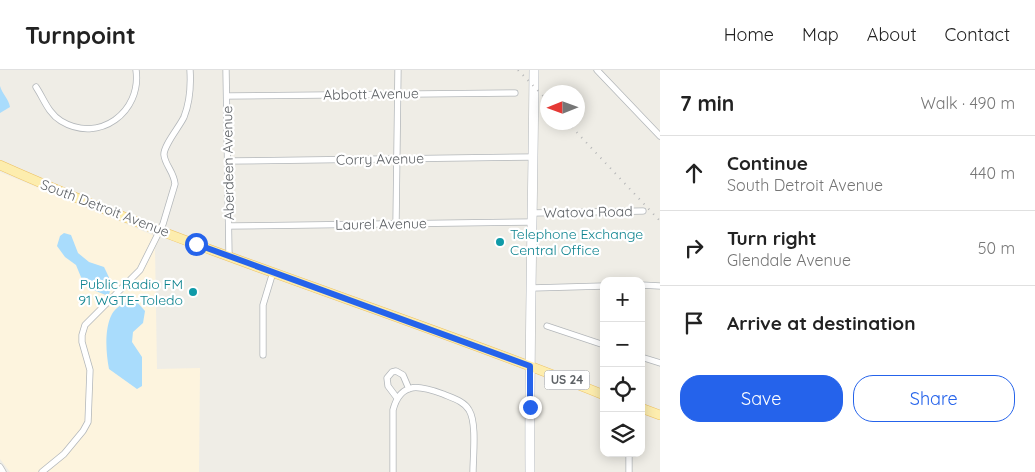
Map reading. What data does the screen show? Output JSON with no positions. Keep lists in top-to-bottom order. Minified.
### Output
{"streets":{"main road":["South Detroit Avenue","US 24"],"street":["Abbott Avenue","Corry Avenue","Aberdeen Avenue","Watova Road","Laurel Avenue"]},"crossings":[["Abbott Avenue","Aberdeen Avenue"],["Corry Avenue","Aberdeen Avenue"],["Aberdeen Avenue","South Detroit Avenue"],["Aberdeen Avenue","Laurel Avenue"],["Watova Road","Laurel Avenue"]],"places":["Telephone Exchange Central Office","Public Radio FM 91 WGTE-Toledo"],"north":"left","page":{"header":"Turnpoint","nav":["Home","Map","About","Contact"],"heading":["7 min","Walk · 490 m"],"list":[["Continue","South Detroit Avenue","440 m"],["Turn right","Glendale Avenue","50 m"],"Arrive at destination"],"map_buttons":["+","−"],"buttons":["Save","Share"]}}
